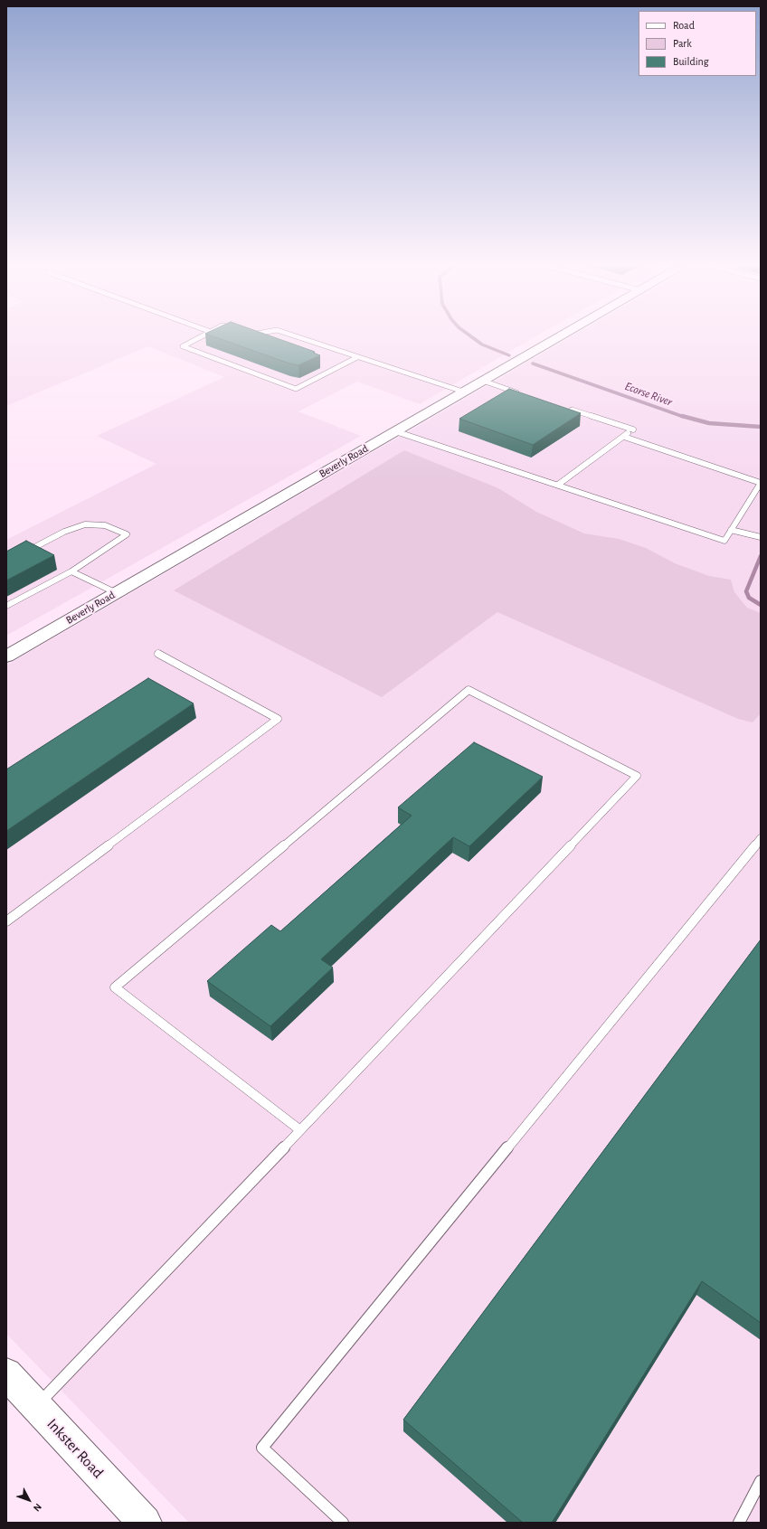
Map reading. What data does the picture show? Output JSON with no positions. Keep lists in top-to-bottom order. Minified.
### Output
{"streets":{"street":["Beverly Road","Inkster Road"]},"water":["Ecorse River"],"legend":["Road","Park","Building"],"north":"bottom right"}
